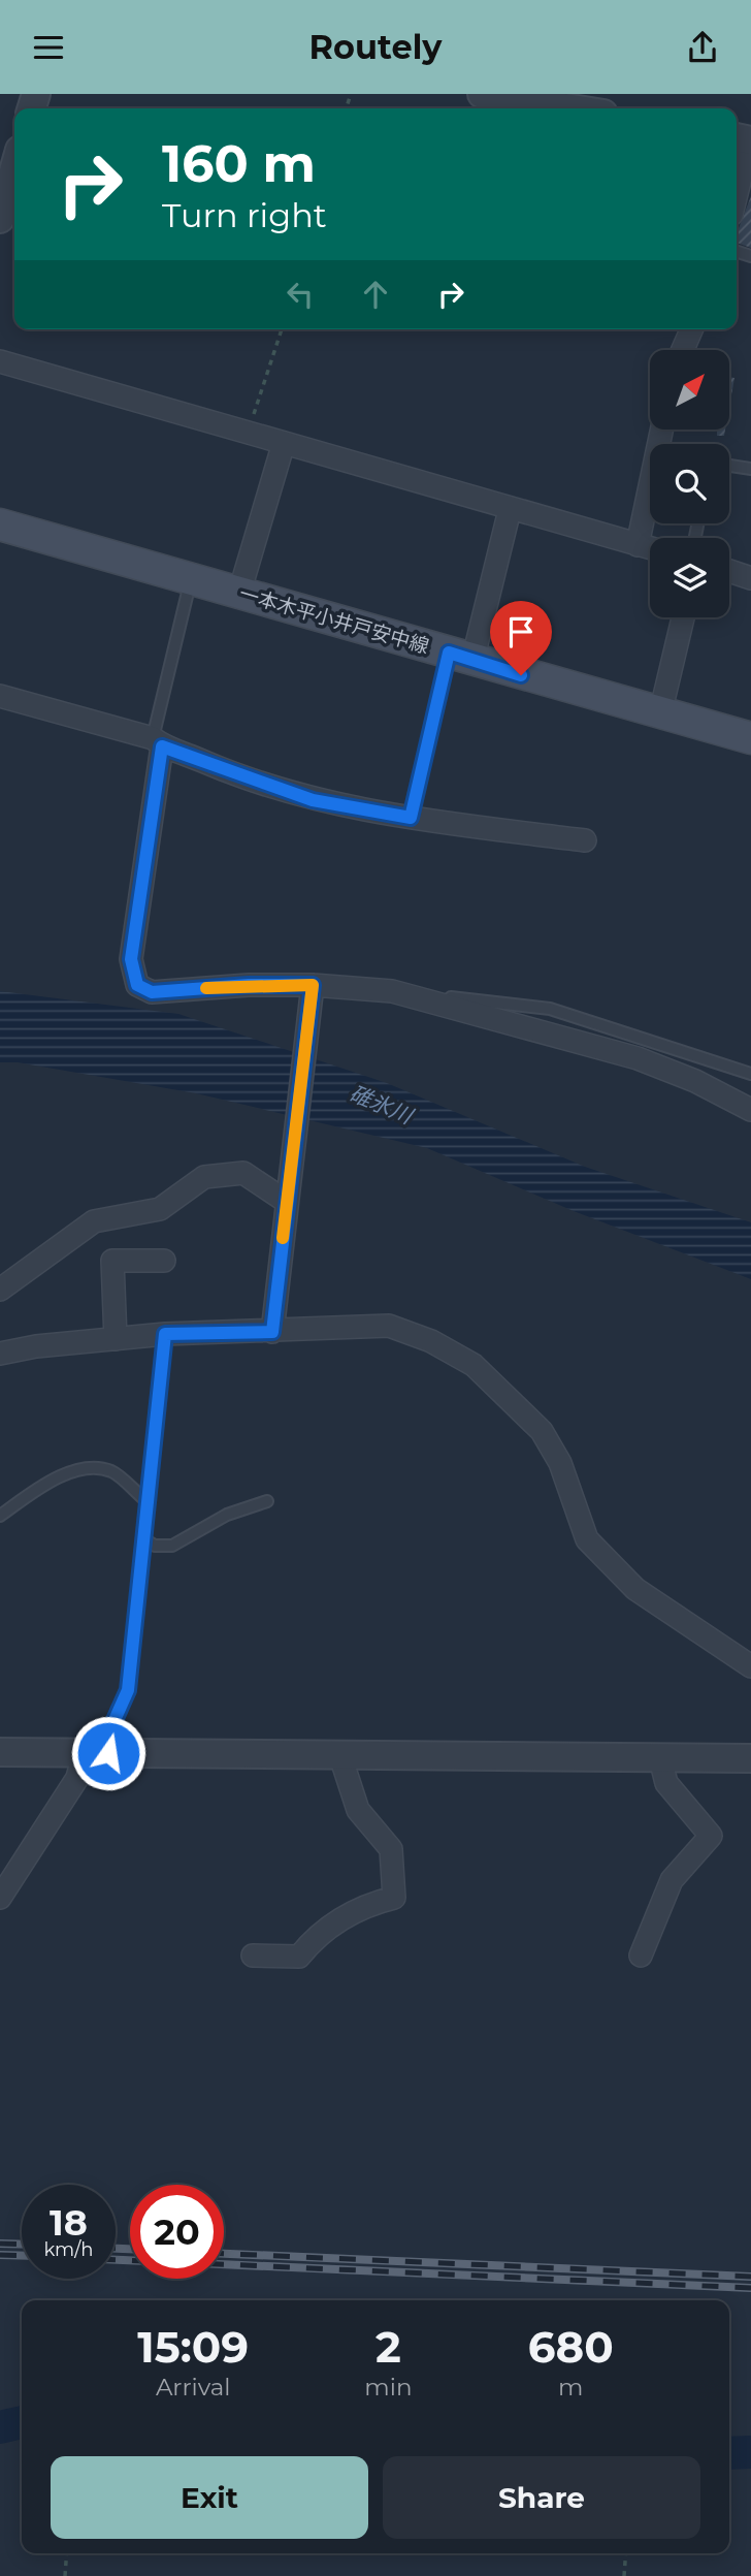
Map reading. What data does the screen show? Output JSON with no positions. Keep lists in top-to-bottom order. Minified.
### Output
{"streets":{"main road":["一本木平小井戸安中線"]},"water":["碓氷川"],"north":"top right","page":{"header":"Routely","turn":["160 m","Turn right"],"speed":"18 km/h","limit":"20","eta":["15:09","Arrival","2","min","680","m"],"buttons":["Exit","Share"]}}
